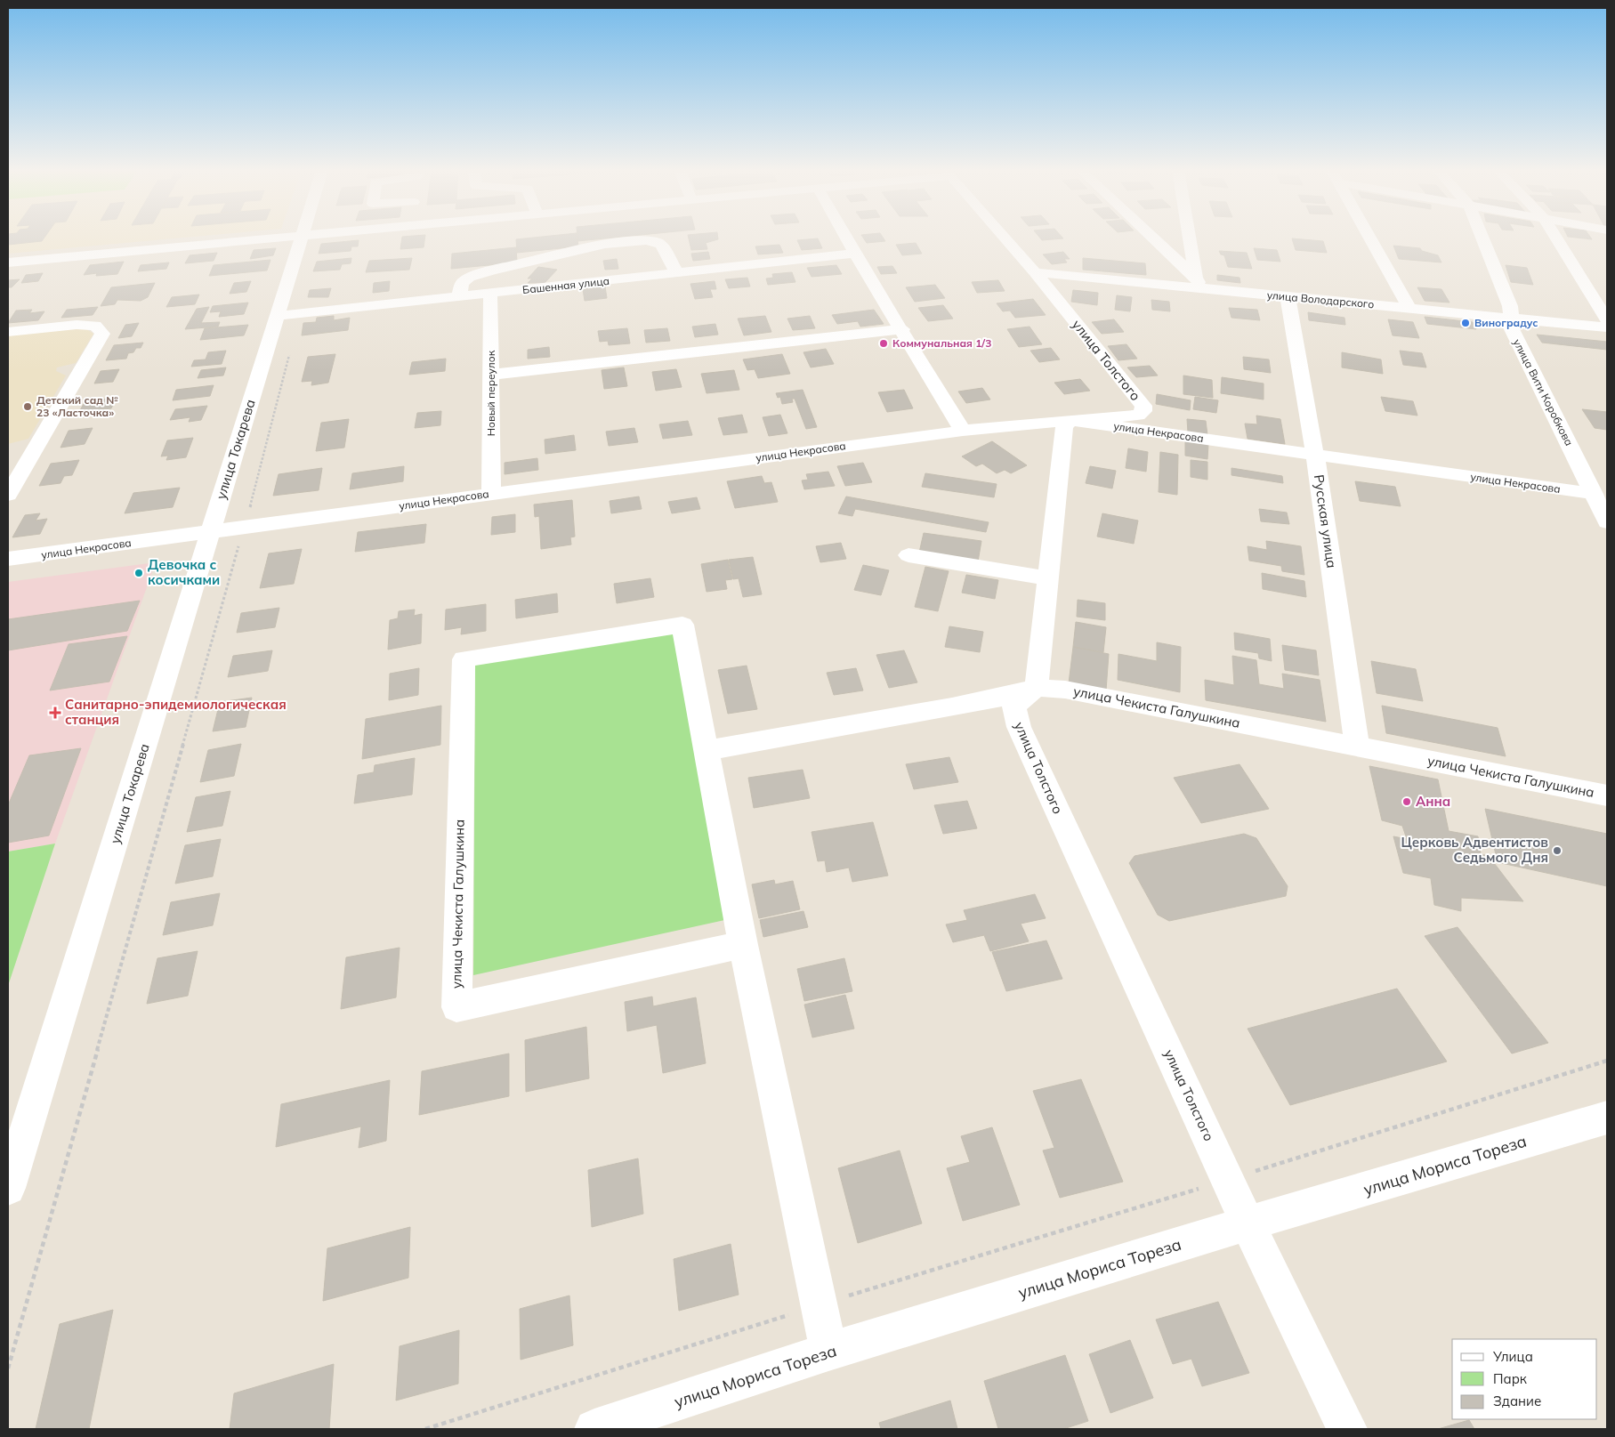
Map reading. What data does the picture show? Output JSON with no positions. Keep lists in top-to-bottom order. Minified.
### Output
{"streets":{"street":["Башенная улица","улица Володарского","улица Толстого","улица Вити Коробкова","Новый переулок","улица Некрасова","улица Токарева","Русская улица","улица Чекиста Галушкина","улица Мориса Тореза"]},"crossings":[["Башенная улица","Новый переулок"],["Башенная улица","улица Токарева"],["улица Володарского","улица Толстого"],["улица Володарского","улица Вити Коробкова"],["улица Володарского","Русская улица"],["улица Толстого","улица Некрасова"],["улица Толстого","улица Чекиста Галушкина"],["улица Толстого","улица Мориса Тореза"],["улица Вити Коробкова","улица Некрасова"],["Новый переулок","улица Некрасова"],["улица Некрасова","улица Токарева"],["улица Некрасова","Русская улица"],["Русская улица","улица Чекиста Галушкина"]],"places":{"other":["Виноградус","Коммунальная 1/3","Детский сад № 23 «Ласточка»","Девочка с косичками","Анна","Церковь Адвентистов Седьмого Дня"],"health":["Санитарно-эпидемиологическая станция"]},"legend":["Улица","Парк","Здание"]}
